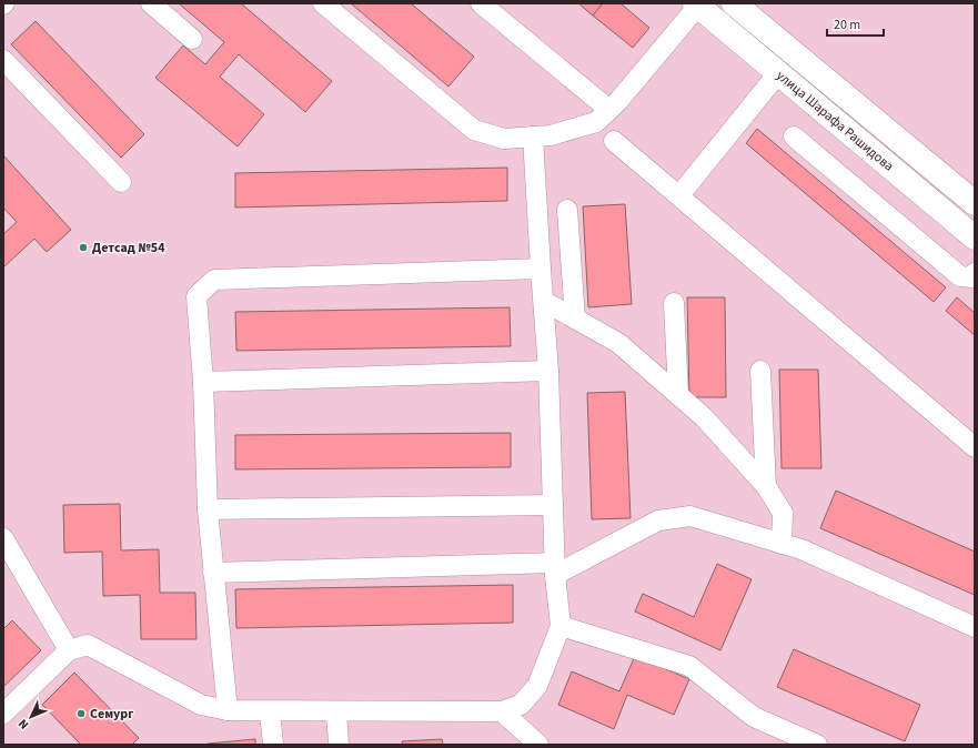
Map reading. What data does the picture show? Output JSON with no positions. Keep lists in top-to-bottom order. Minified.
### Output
{"streets":{"main road":["улица Шарафа Рашидова"]},"places":["Детсад №54","Семург"],"scale_bar":"20 m","north":"bottom left"}
